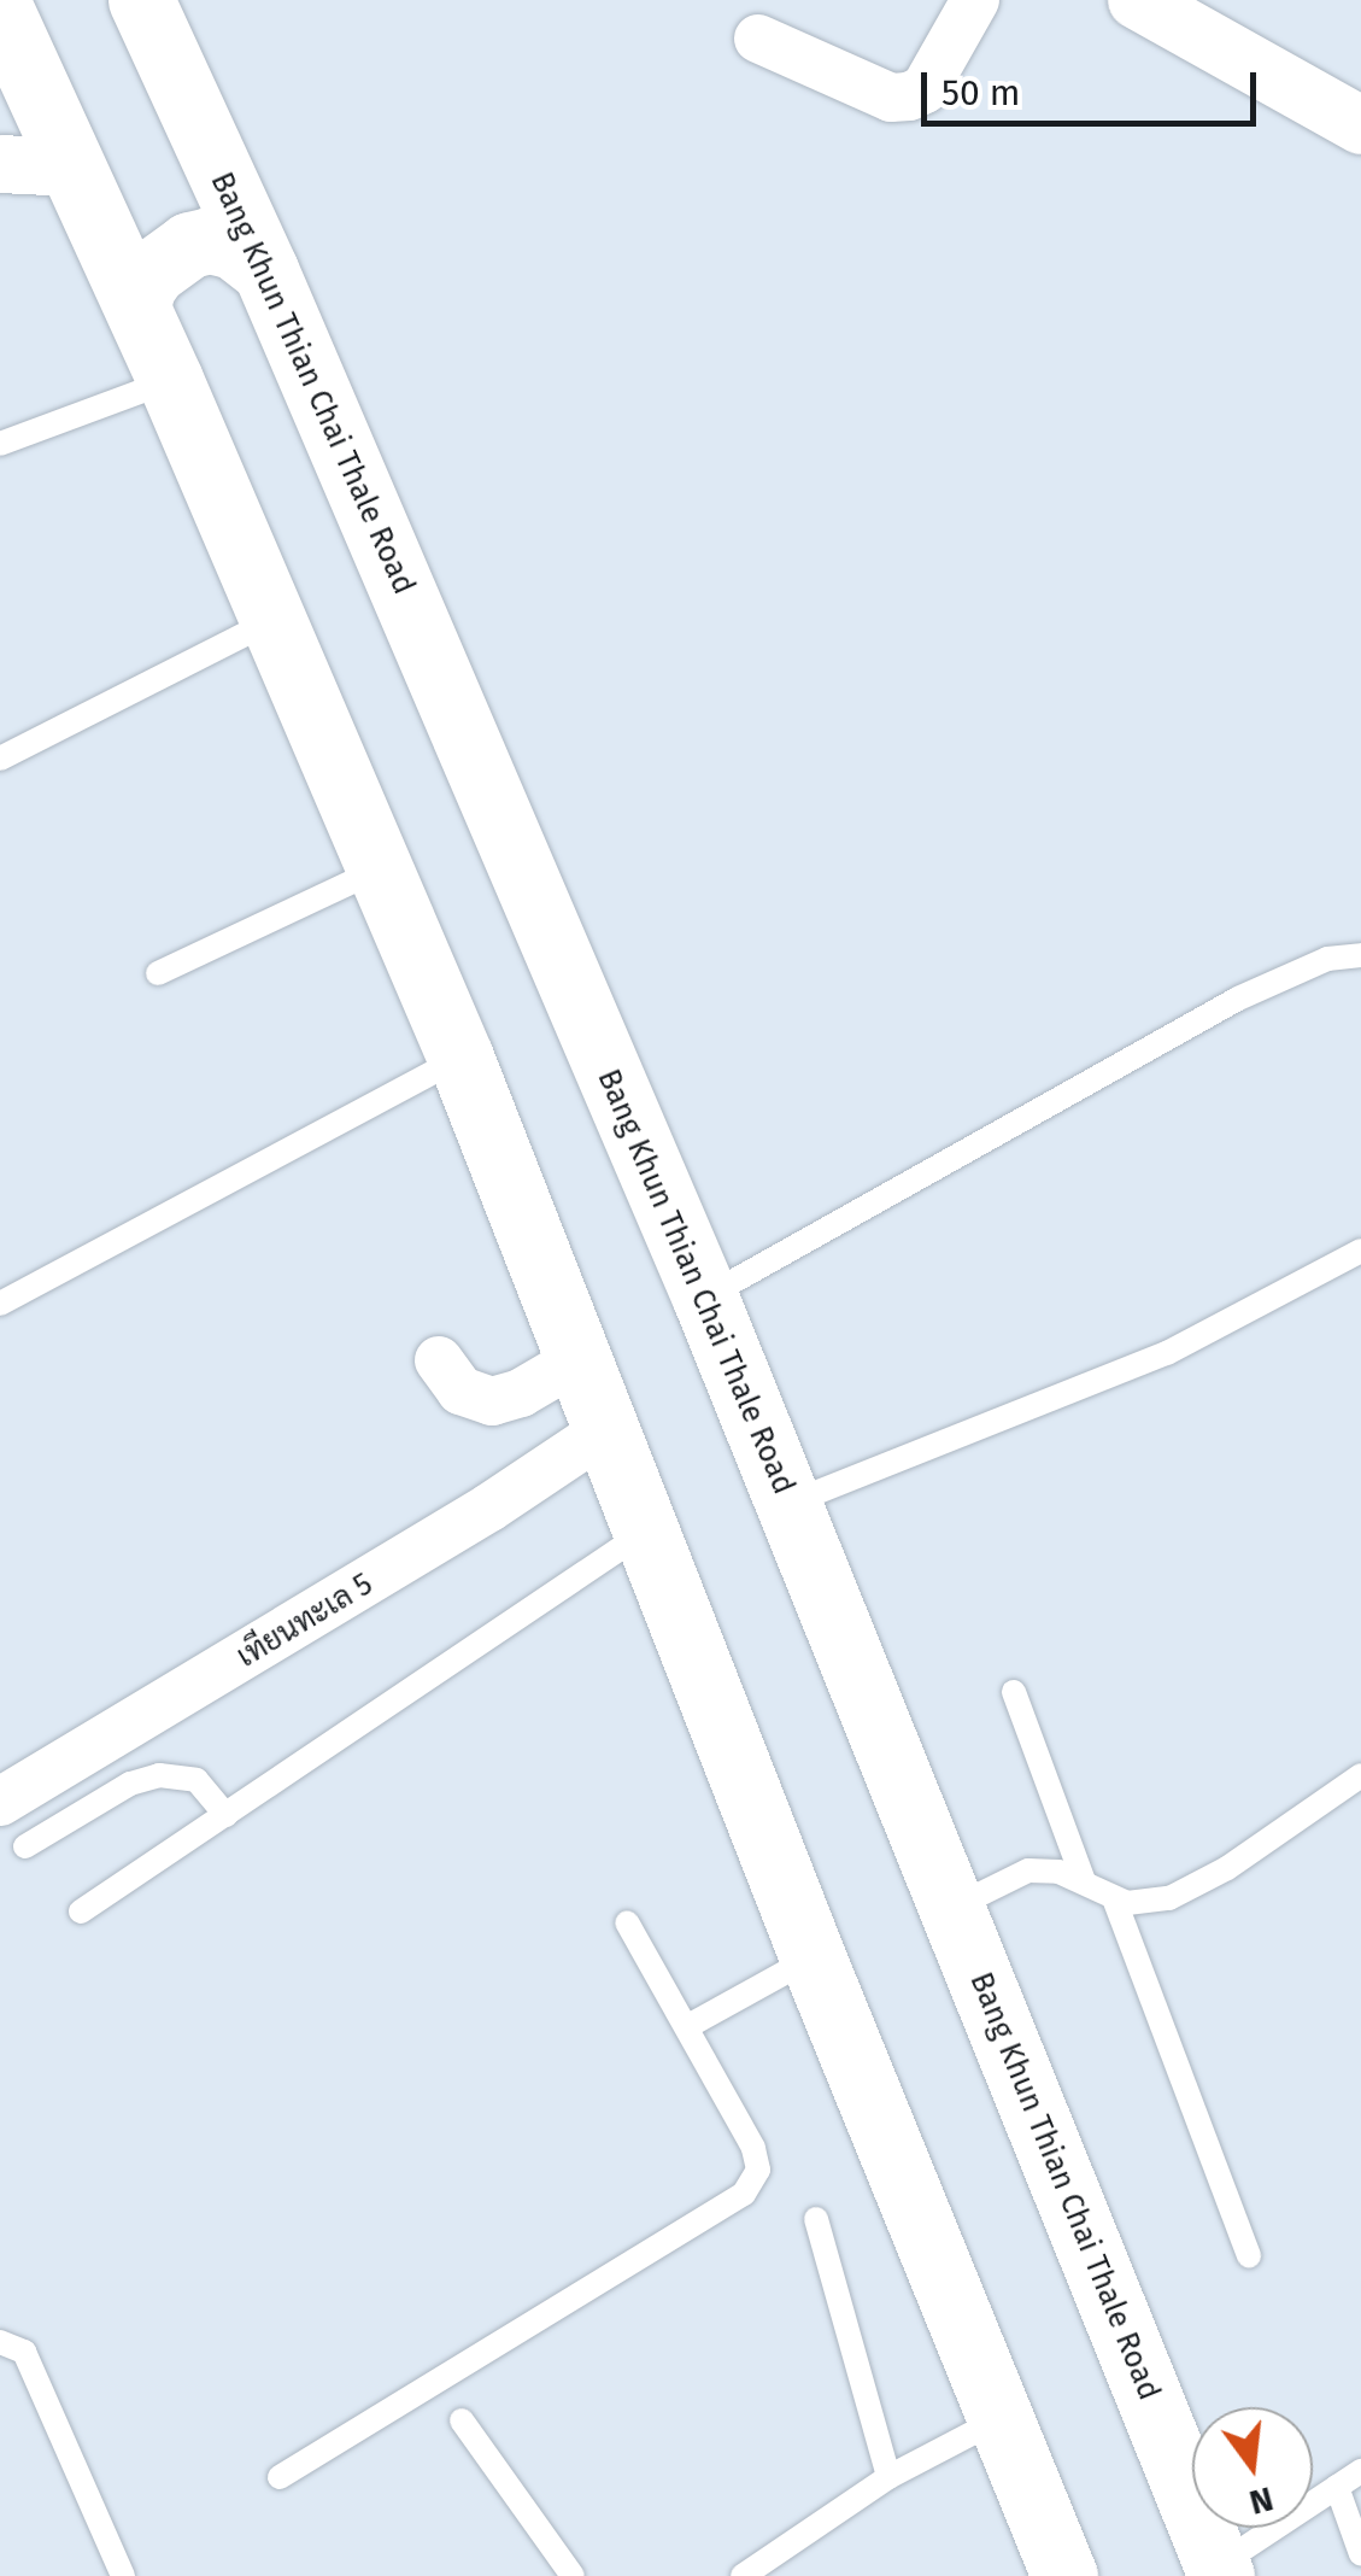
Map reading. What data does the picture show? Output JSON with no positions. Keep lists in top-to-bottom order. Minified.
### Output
{"streets":{"main road":["Bang Khun Thian Chai Thale Road"],"street":["เทียนทะเล 5"]},"scale_bar":"50 m","north":"bottom"}
